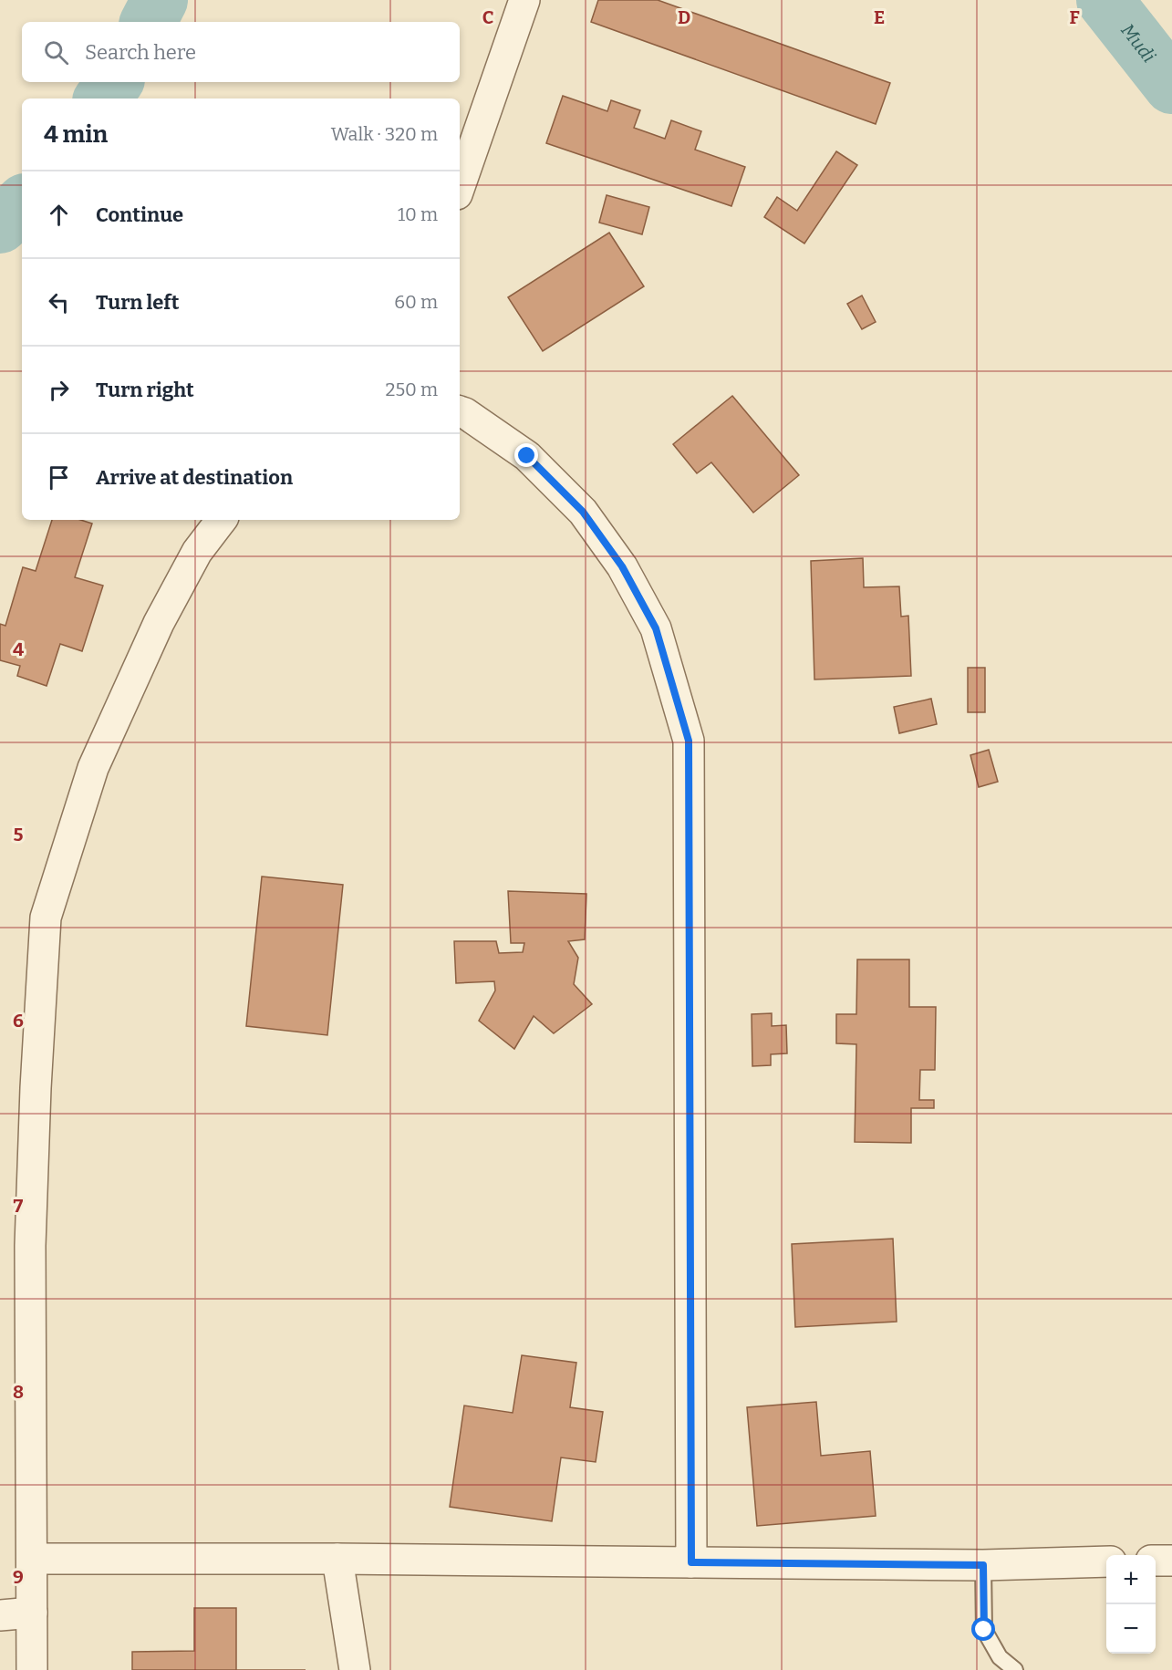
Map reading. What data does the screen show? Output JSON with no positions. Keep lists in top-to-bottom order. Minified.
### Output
{"water":["Mudi"],"page":{"search":"Search here","heading":["4 min","Walk · 320 m"],"list":[["Continue","10 m"],["Turn left","60 m"],["Turn right","250 m"],"Arrive at destination"],"map_buttons":["+","−"]},"grid":{"columns":["C","D","E","F"],"rows":["4","5","6","7","8","9"]}}
